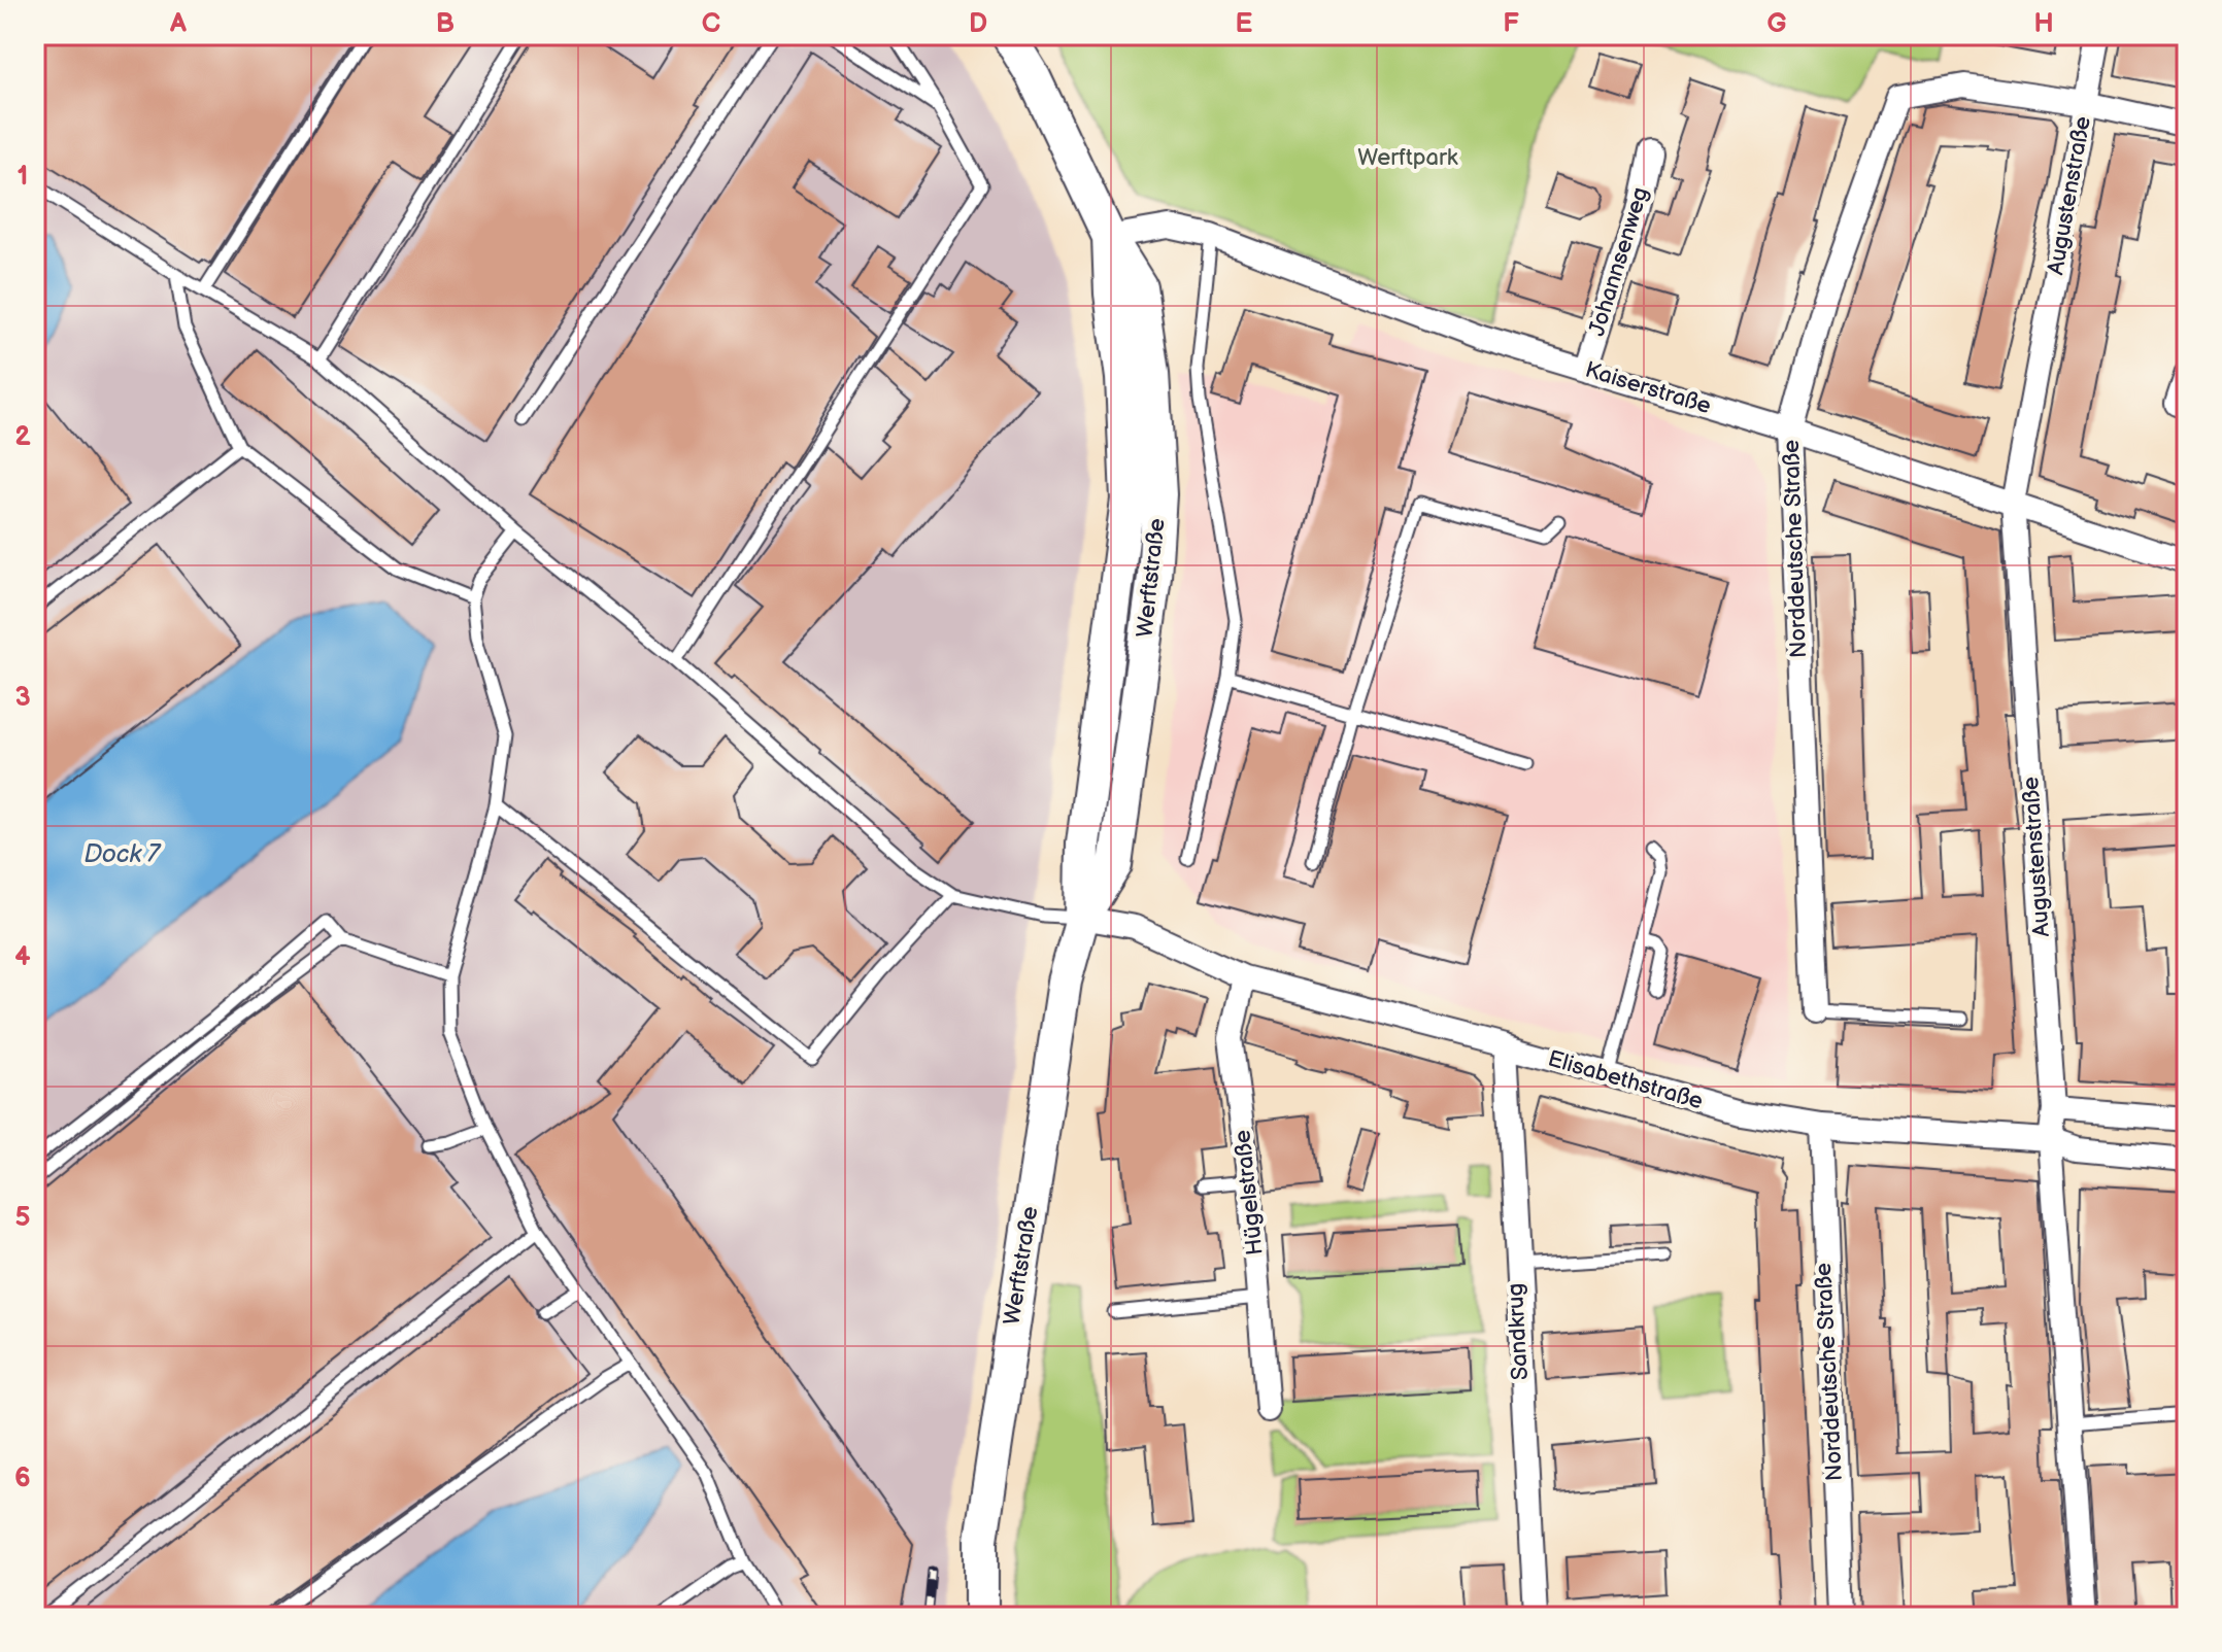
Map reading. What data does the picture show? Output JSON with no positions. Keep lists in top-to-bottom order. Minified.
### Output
{"streets":{"main road":["Werftstraße"],"street":["Augustenstraße","Johannsenweg","Kaiserstraße","Norddeutsche Straße","Elisabethstraße","Hügelstraße","Sandkrug"]},"crossings":[["Augustenstraße","Kaiserstraße"],["Augustenstraße","Norddeutsche Straße"],["Augustenstraße","Elisabethstraße"],["Johannsenweg","Kaiserstraße"],["Kaiserstraße","Norddeutsche Straße"],["Kaiserstraße","Werftstraße"],["Norddeutsche Straße","Elisabethstraße"],["Werftstraße","Elisabethstraße"],["Elisabethstraße","Hügelstraße"],["Elisabethstraße","Sandkrug"]],"water":["Dock 7"],"parks":["Werftpark"],"grid":{"columns":["A","B","C","D","E","F","G","H"],"rows":["1","2","3","4","5","6"]}}
